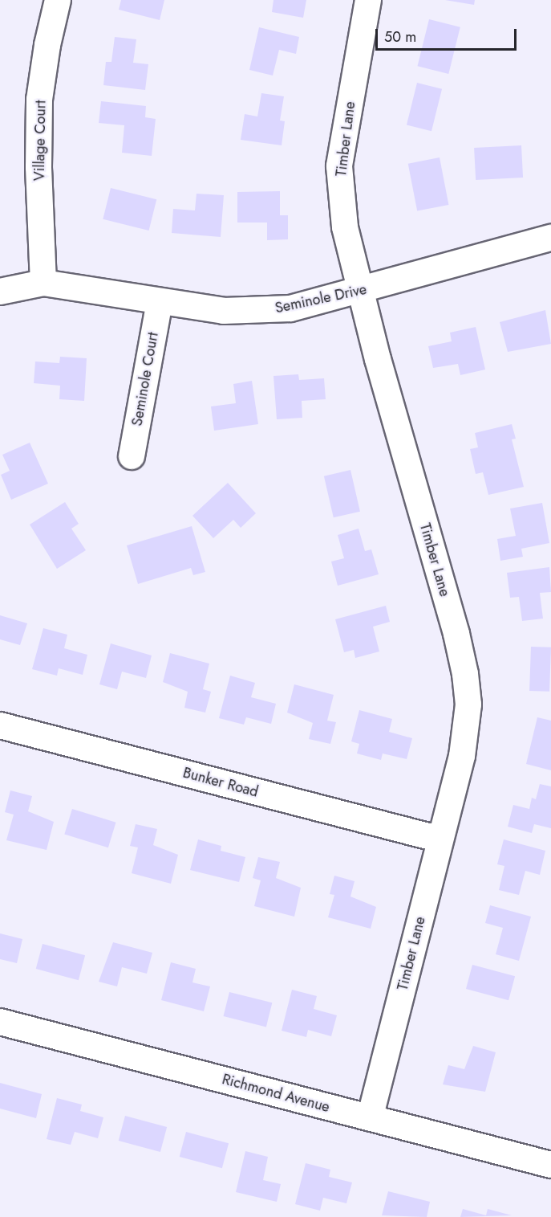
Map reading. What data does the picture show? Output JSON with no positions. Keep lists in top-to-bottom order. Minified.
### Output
{"streets":{"street":["Timber Lane","Village Court","Seminole Drive","Seminole Court","Bunker Road","Richmond Avenue"]},"crossings":[["Timber Lane","Seminole Drive"],["Timber Lane","Bunker Road"],["Timber Lane","Richmond Avenue"],["Village Court","Seminole Drive"],["Seminole Drive","Seminole Court"]],"scale_bar":"50 m"}
